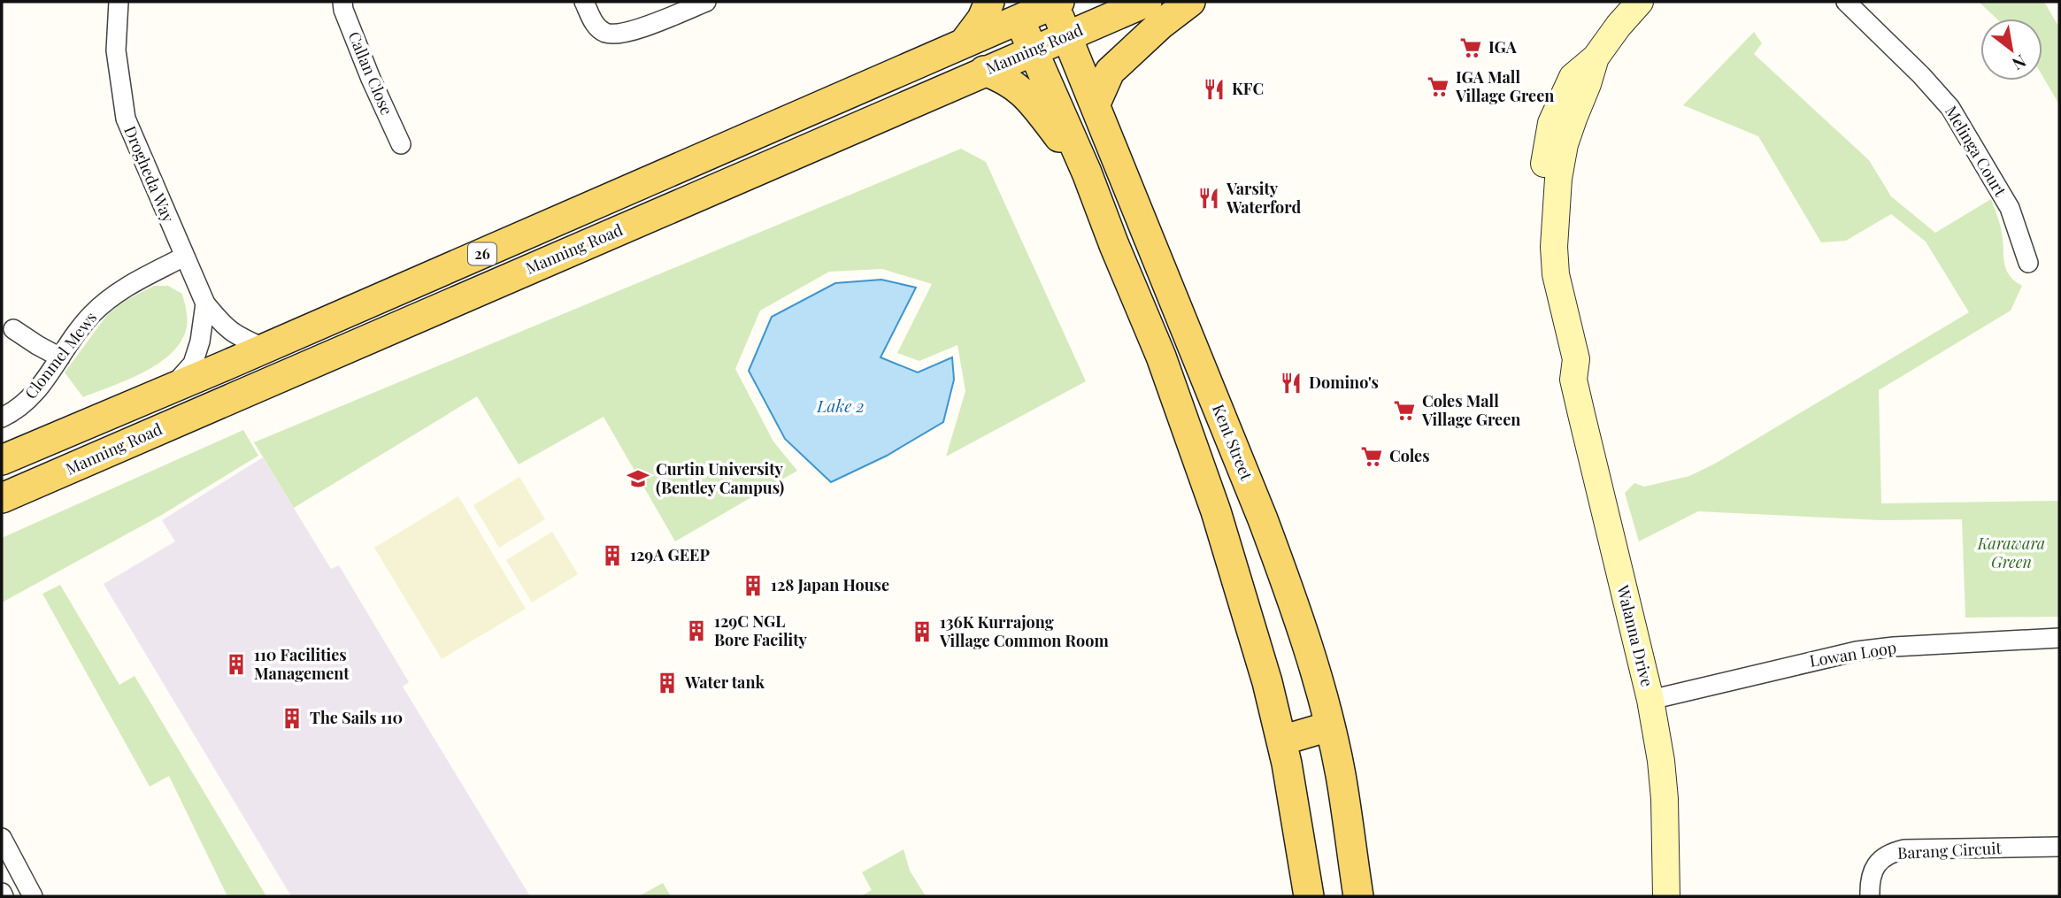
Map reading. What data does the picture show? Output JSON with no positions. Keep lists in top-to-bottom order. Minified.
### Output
{"streets":{"main road":["Manning Road","26","Kent Street"],"street":["Callan Close","Melinga Court","Drogheda Way","Clonmel Mews","Walanna Drive","Lowan Loop","Barang Circuit"]},"crossings":[["Manning Road","Drogheda Way"],["Manning Road","Kent Street"],["Drogheda Way","Clonmel Mews"],["Walanna Drive","Lowan Loop"]],"water":["Lake 2"],"parks":["Karawara Green"],"places":{"supermarket":["IGA","IGA Mall Village Green","Coles Mall Village Green","Coles"],"restaurant":["KFC","Varsity Waterford","Domino's"],"school or university":["Curtin University (Bentley Campus)"],"building":["129A GEEP","128 Japan House","129C NGL Bore Facility","136K Kurrajong Village Common Room","110 Facilities Management","Water tank","The Sails 110"]},"north":"bottom right"}
